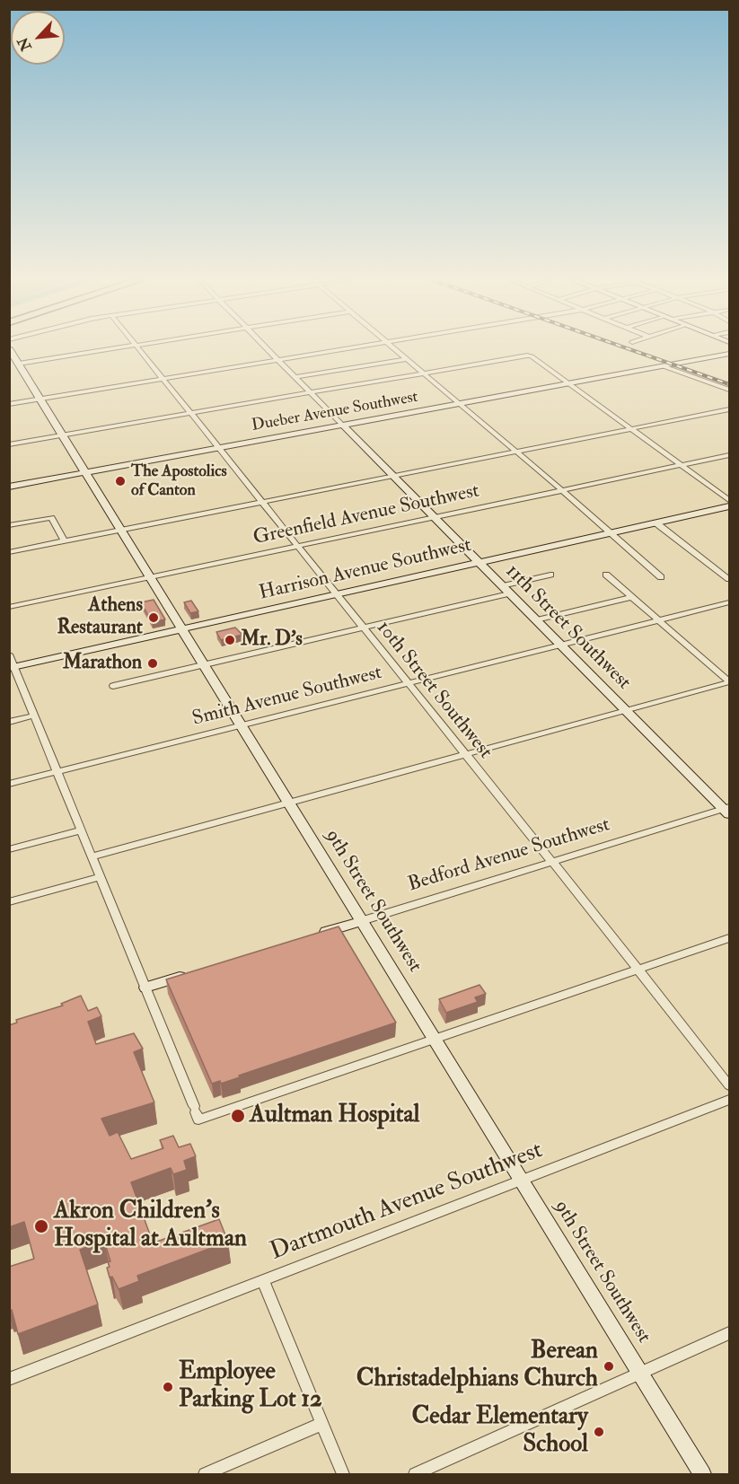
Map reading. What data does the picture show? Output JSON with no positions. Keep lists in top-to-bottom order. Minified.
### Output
{"streets":{"street":["Dueber Avenue Southwest","Greenfield Avenue Southwest","Harrison Avenue Southwest","11th Street Southwest","10th Street Southwest","Smith Avenue Southwest","Bedford Avenue Southwest","9th Street Southwest","Dartmouth Avenue Southwest"]},"crossings":[["Dueber Avenue Southwest","11th Street Southwest"],["Dueber Avenue Southwest","10th Street Southwest"],["Dueber Avenue Southwest","9th Street Southwest"],["Greenfield Avenue Southwest","11th Street Southwest"],["Greenfield Avenue Southwest","10th Street Southwest"],["Greenfield Avenue Southwest","9th Street Southwest"],["Harrison Avenue Southwest","11th Street Southwest"],["Harrison Avenue Southwest","10th Street Southwest"],["Harrison Avenue Southwest","9th Street Southwest"],["11th Street Southwest","Smith Avenue Southwest"],["11th Street Southwest","Bedford Avenue Southwest"],["10th Street Southwest","Smith Avenue Southwest"],["10th Street Southwest","Bedford Avenue Southwest"],["Smith Avenue Southwest","9th Street Southwest"],["Bedford Avenue Southwest","9th Street Southwest"],["9th Street Southwest","Dartmouth Avenue Southwest"]],"places":["The Apostolics of Canton","Athens Restaurant","Mr. D's","Marathon","Aultman Hospital","Akron Children's Hospital at Aultman","Berean Christadelphians Church","Employee Parking Lot 12","Cedar Elementary School"],"north":"bottom left"}
